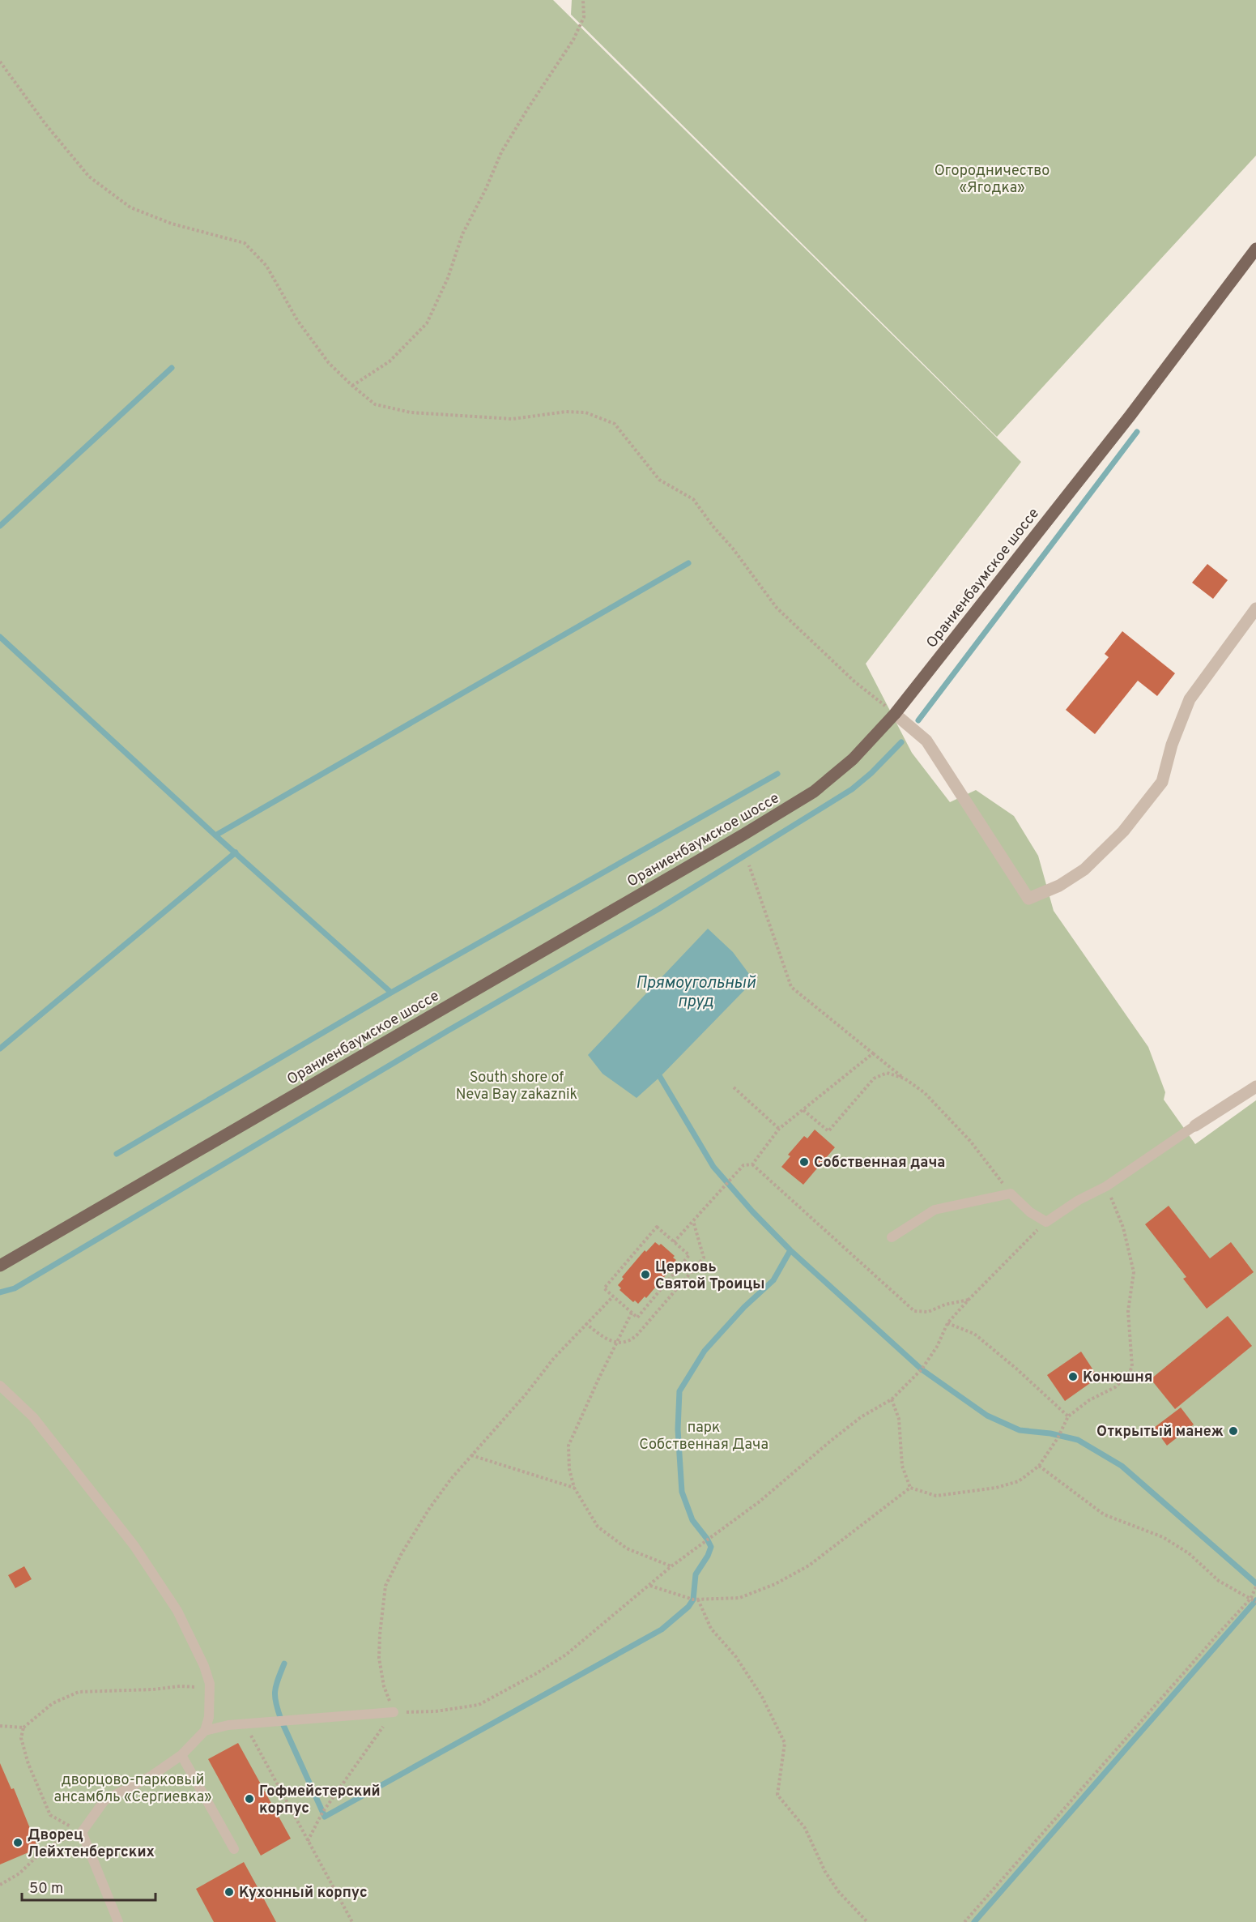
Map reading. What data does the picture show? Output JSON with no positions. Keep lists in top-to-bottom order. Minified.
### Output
{"streets":{"main road":["Ораниенбаумское шоссе"]},"water":["Прямоугольный пруд"],"parks":["Огородничество «Ягодка»","South shore of Neva Bay zakaznik","парк Собственная Дача","дворцово-парковый ансамбль «Сергиевка»"],"places":["Собственная дача","Церковь Святой Троицы","Конюшня","Открытый манеж","Гофмейстерский корпус","Дворец Лейхтенбергских","Кухонный корпус"],"scale_bar":"50 m"}
